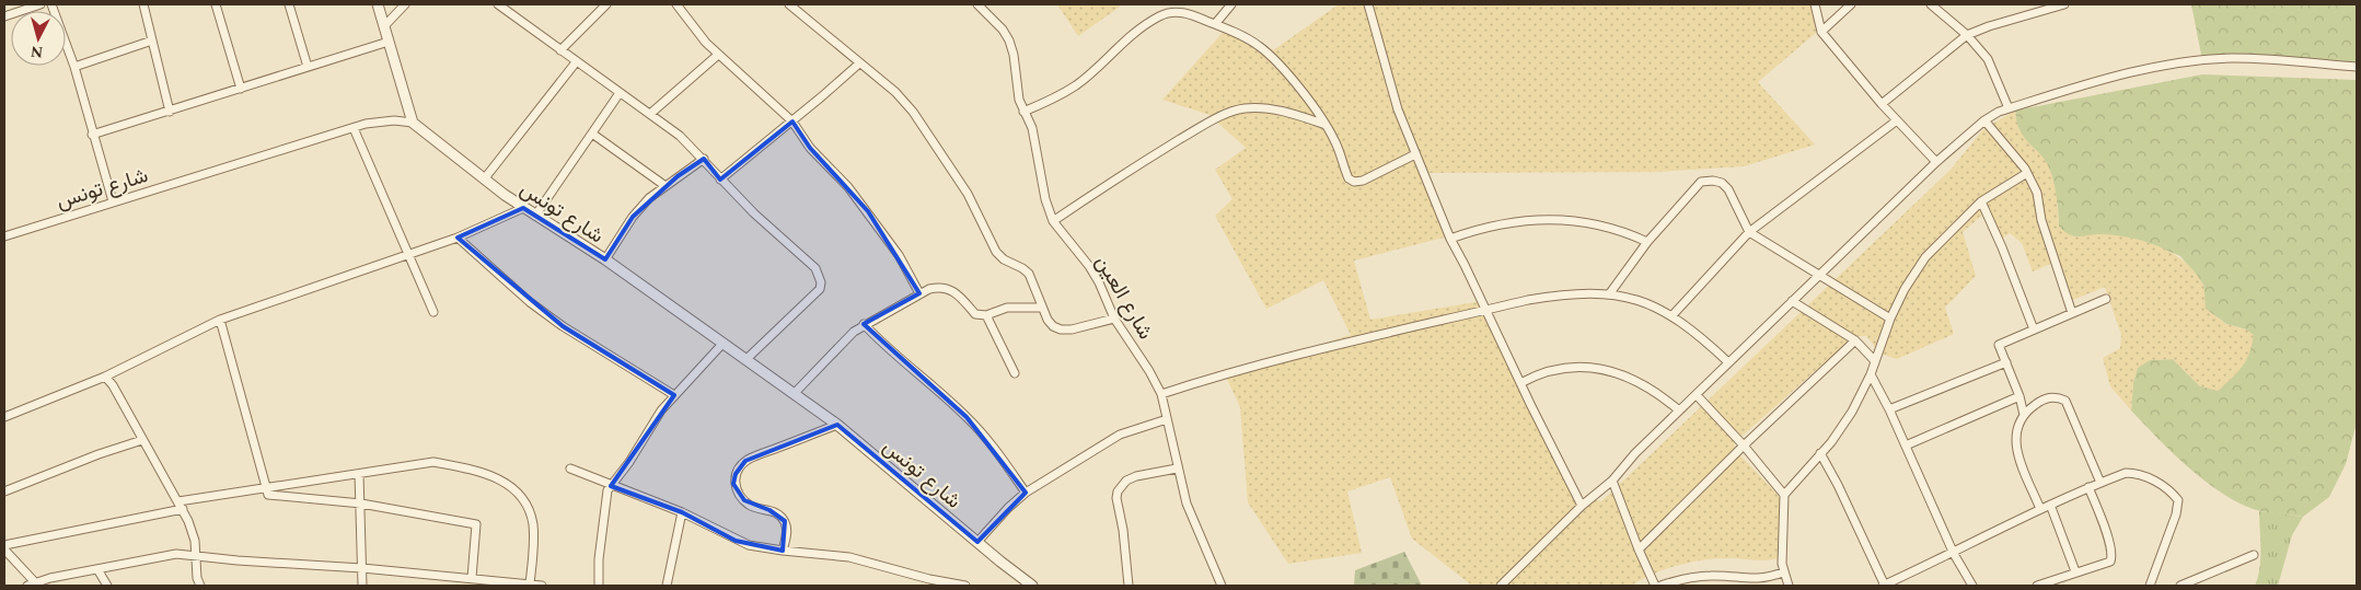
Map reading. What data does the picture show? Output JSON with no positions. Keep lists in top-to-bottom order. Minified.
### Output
{"streets":{"street":["شارع تونس","شارع العين"]},"north":"bottom"}
